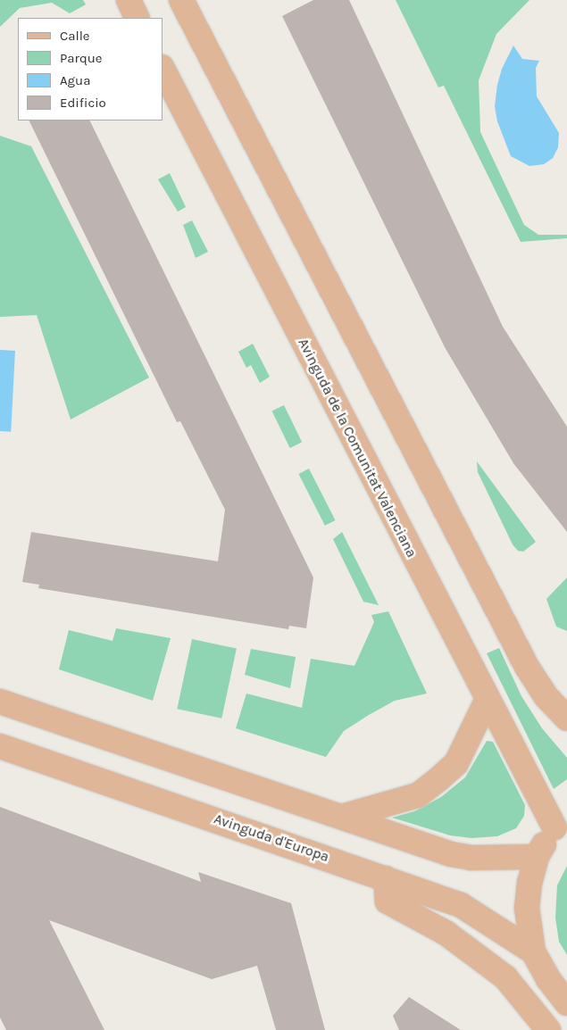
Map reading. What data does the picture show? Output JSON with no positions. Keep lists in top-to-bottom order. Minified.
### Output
{"streets":{"main road":["Avinguda de la Comunitat Valenciana","Avinguda d'Europa"]},"legend":["Calle","Parque","Agua","Edificio"]}
